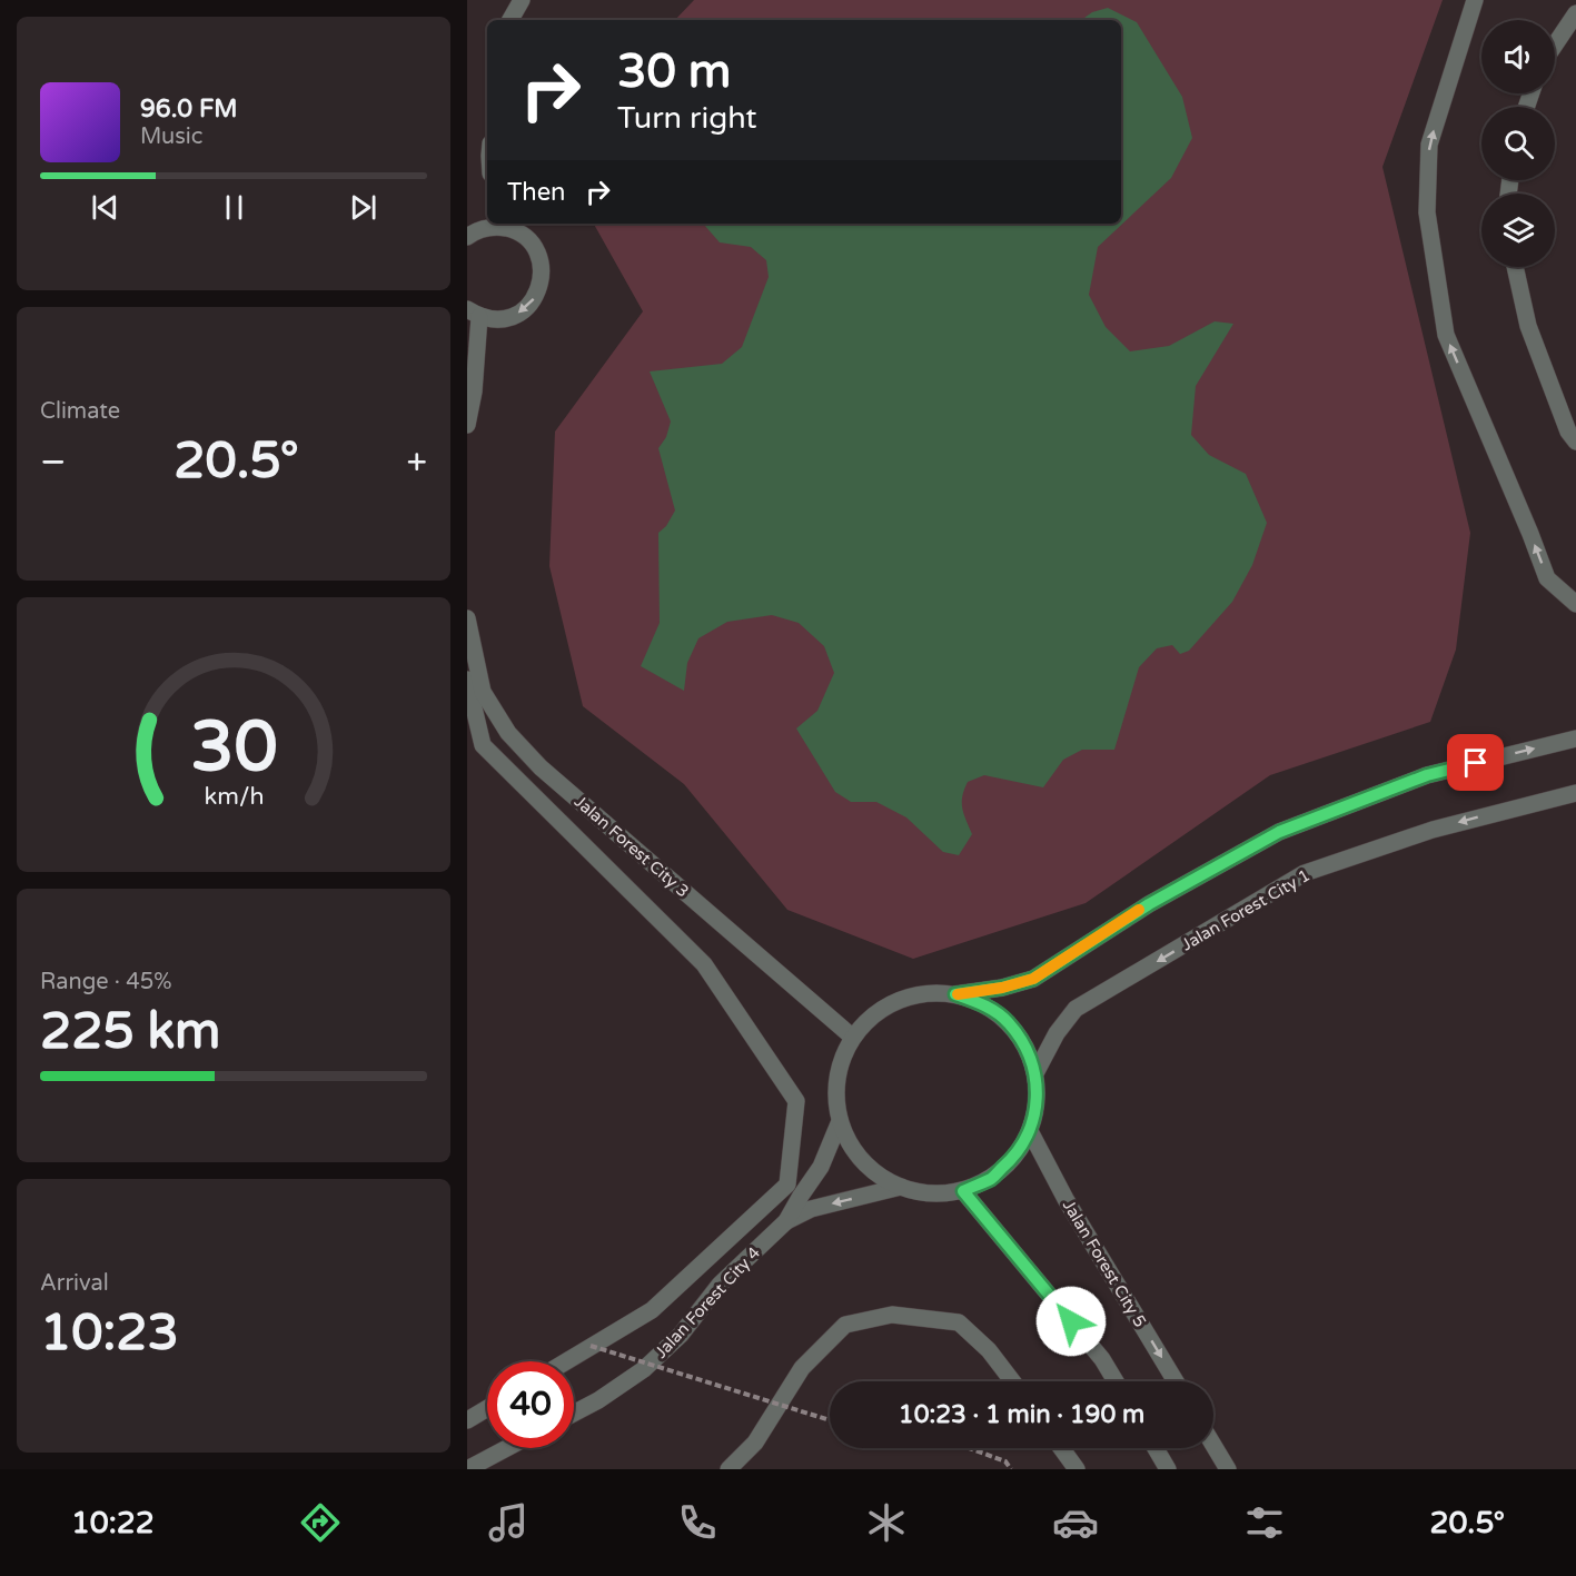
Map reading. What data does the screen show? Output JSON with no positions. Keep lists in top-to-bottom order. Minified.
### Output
{"streets":{"street":["Jalan Forest City 3","Jalan Forest City 1","Jalan Forest City 5","Jalan Forest City 4"]},"crossings":[["Jalan Forest City 3","Jalan Forest City 1"],["Jalan Forest City 3","Jalan Forest City 5"],["Jalan Forest City 3","Jalan Forest City 4"],["Jalan Forest City 1","Jalan Forest City 5"],["Jalan Forest City 1","Jalan Forest City 4"],["Jalan Forest City 5","Jalan Forest City 4"]],"page":{"turn":["30 m","Turn right"],"song":["96.0 FM","Music"],"then":"Then","tile":["Climate",["Range · 45%","225 km"],["Arrival","10:23"]],"heat":["−","20.5°","+"],"limit":"40","trip":"10:23 · 1 min · 190 m","tabs":["10:22","20.5°"],"gauge":["30","km/h"]}}
